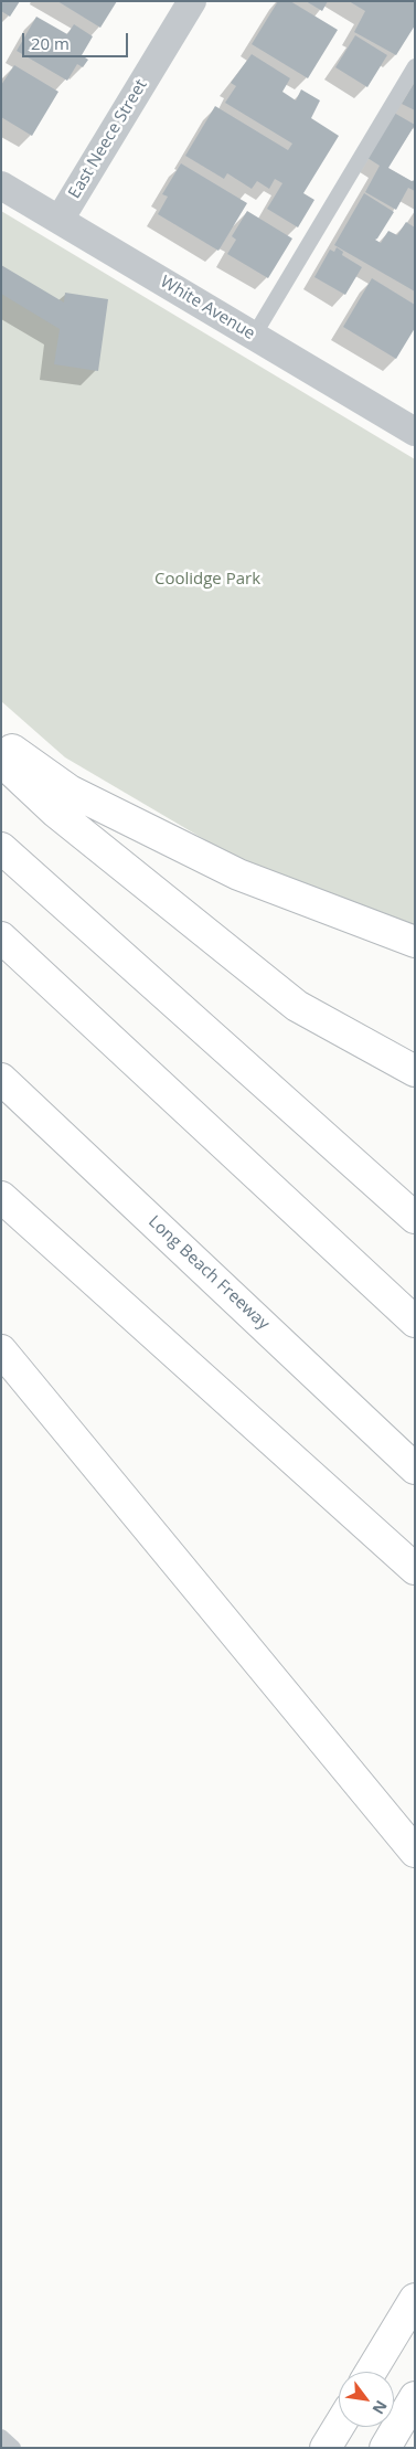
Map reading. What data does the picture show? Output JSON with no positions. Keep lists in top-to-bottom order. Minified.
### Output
{"streets":{"main road":["Long Beach Freeway"],"street":["East Neece Street","White Avenue"]},"crossings":[["East Neece Street","White Avenue"]],"parks":["Coolidge Park"],"scale_bar":"20 m","north":"bottom right"}
